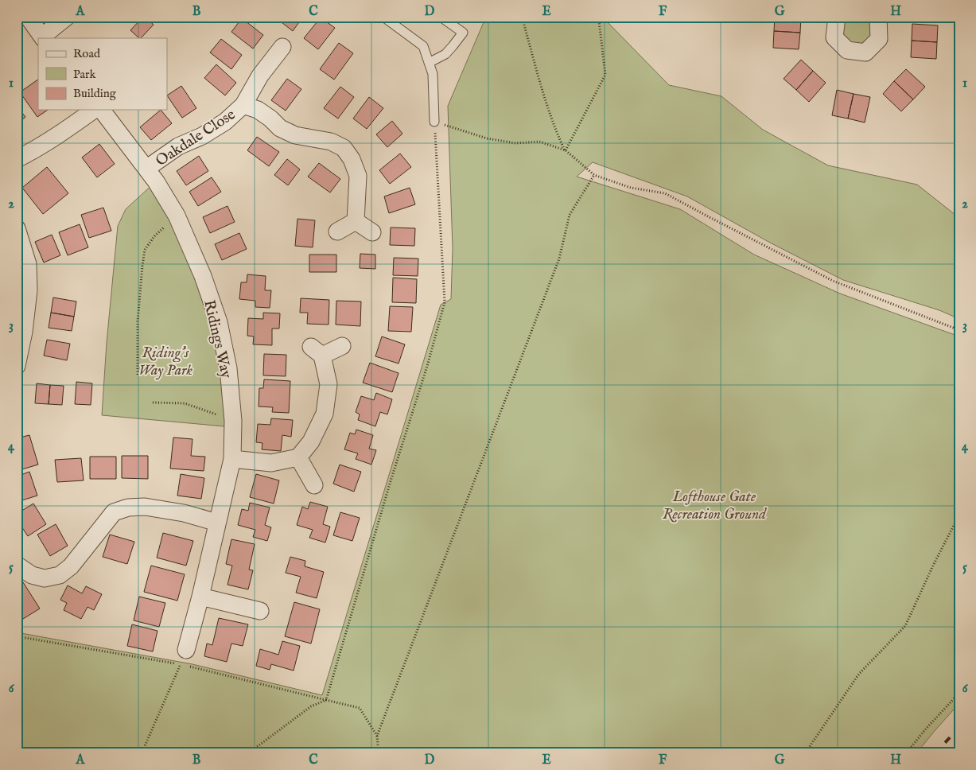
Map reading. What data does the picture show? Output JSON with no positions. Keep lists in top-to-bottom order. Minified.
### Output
{"streets":{"street":["Oakdale Close","Ridings Way"]},"crossings":[["Oakdale Close","Ridings Way"]],"parks":["Riding's Way Park","Lofthouse Gate Recreation Ground"],"legend":["Road","Park","Building"],"grid":{"columns":["A","B","C","D","E","F","G","H"],"rows":["1","2","3","4","5","6"]}}
